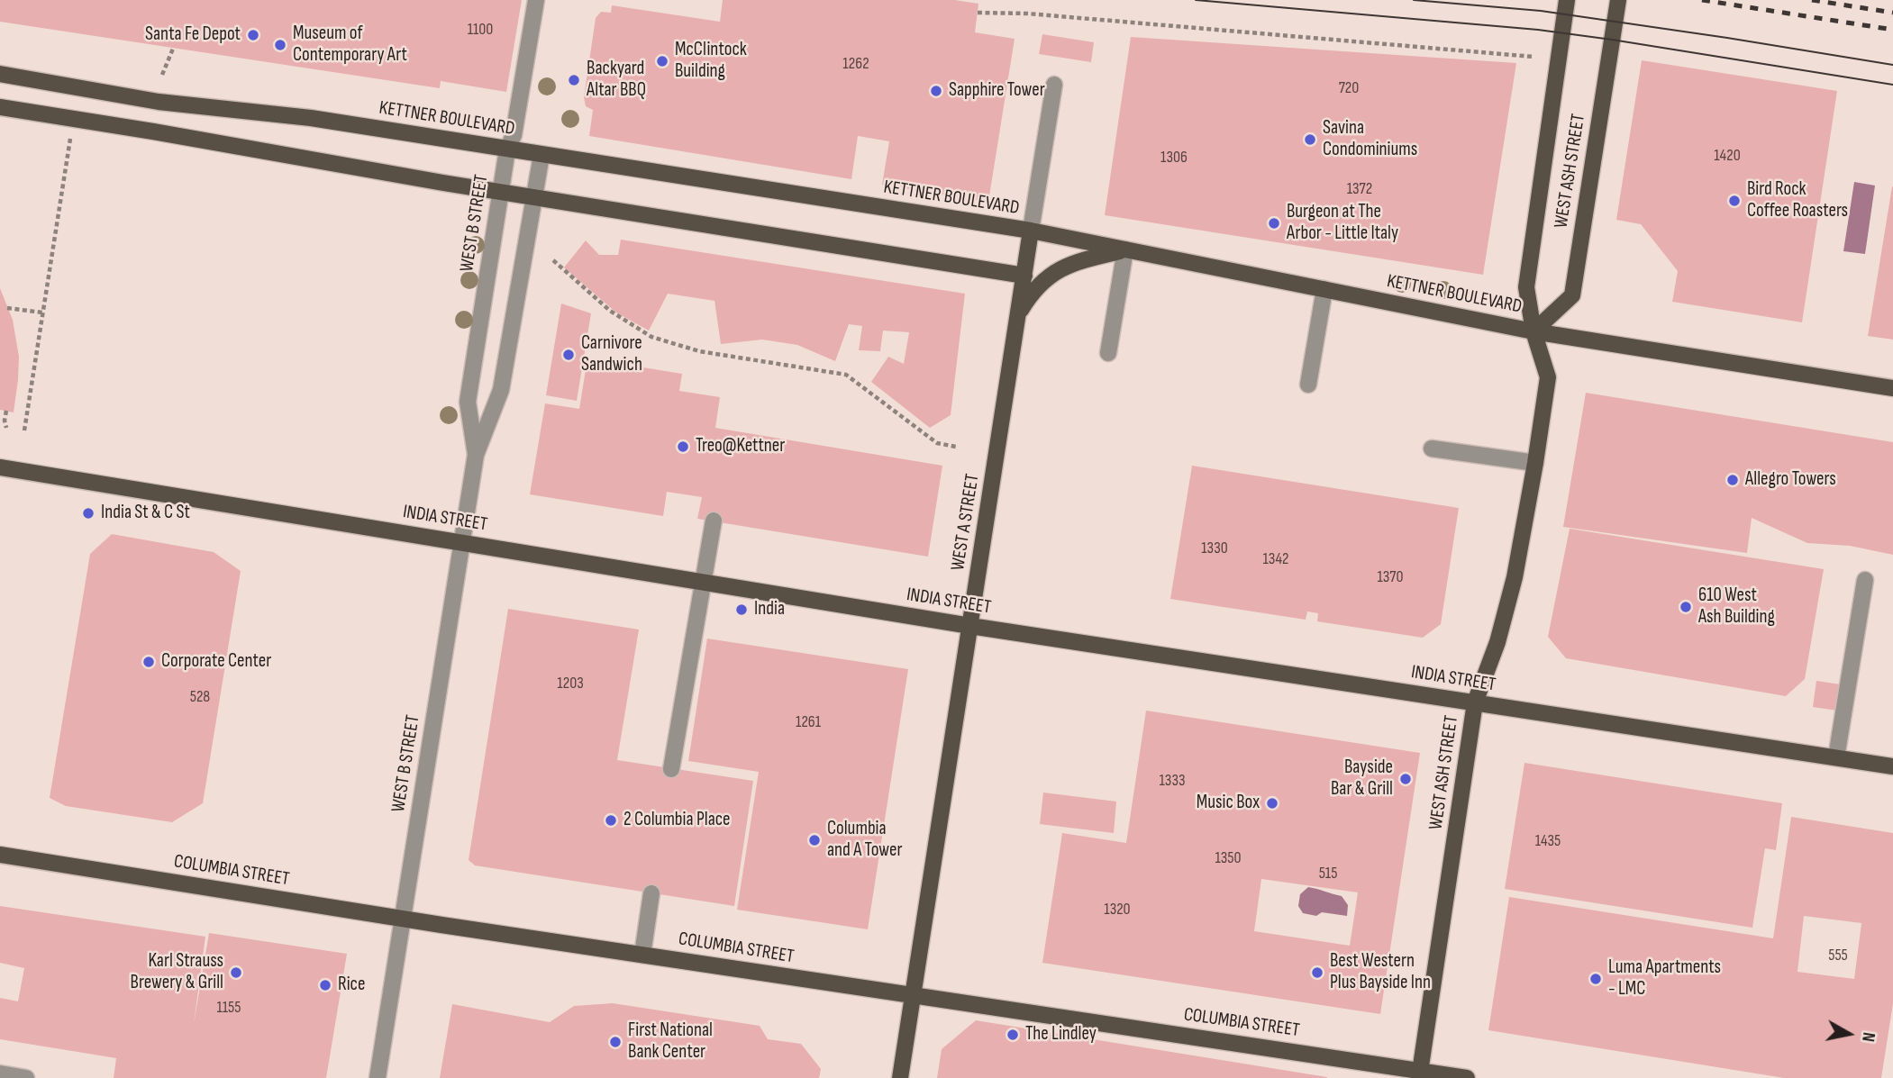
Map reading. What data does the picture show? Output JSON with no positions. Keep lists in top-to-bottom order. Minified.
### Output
{"streets":{"main road":["KETTNER BOULEVARD","WEST ASH STREET","INDIA STREET","WEST A STREET","COLUMBIA STREET"],"street":["WEST B STREET"]},"crossings":[["KETTNER BOULEVARD","WEST ASH STREET"],["KETTNER BOULEVARD","WEST B STREET"],["KETTNER BOULEVARD","WEST A STREET"],["WEST ASH STREET","INDIA STREET"],["WEST ASH STREET","COLUMBIA STREET"],["WEST B STREET","INDIA STREET"],["WEST B STREET","COLUMBIA STREET"],["INDIA STREET","WEST A STREET"],["WEST A STREET","COLUMBIA STREET"]],"places":["Santa Fe Depot","Museum of Contemporary Art","McClintock Building","Backyard Altar BBQ","Sapphire Tower","Savina Condominiums","Bird Rock Coffee Roasters","Burgeon at The Arbor - Little Italy","Carnivore Sandwich","Treo@Kettner","Allegro Towers","India St & C St","610 West Ash Building","India","Corporate Center","Bayside Bar & Grill","Music Box","2 Columbia Place","Columbia and A Tower","Karl Strauss Brewery & Grill","Best Western Plus Bayside Inn","Luma Apartments - LMC","Rice","The Lindley","First National Bank Center"],"house_numbers":["1100","1262","720","1420","1306","1372","1330","1342","1370","1203","528","1261","1333","1435","1350","515","1320","555","1155"],"north":"right"}
